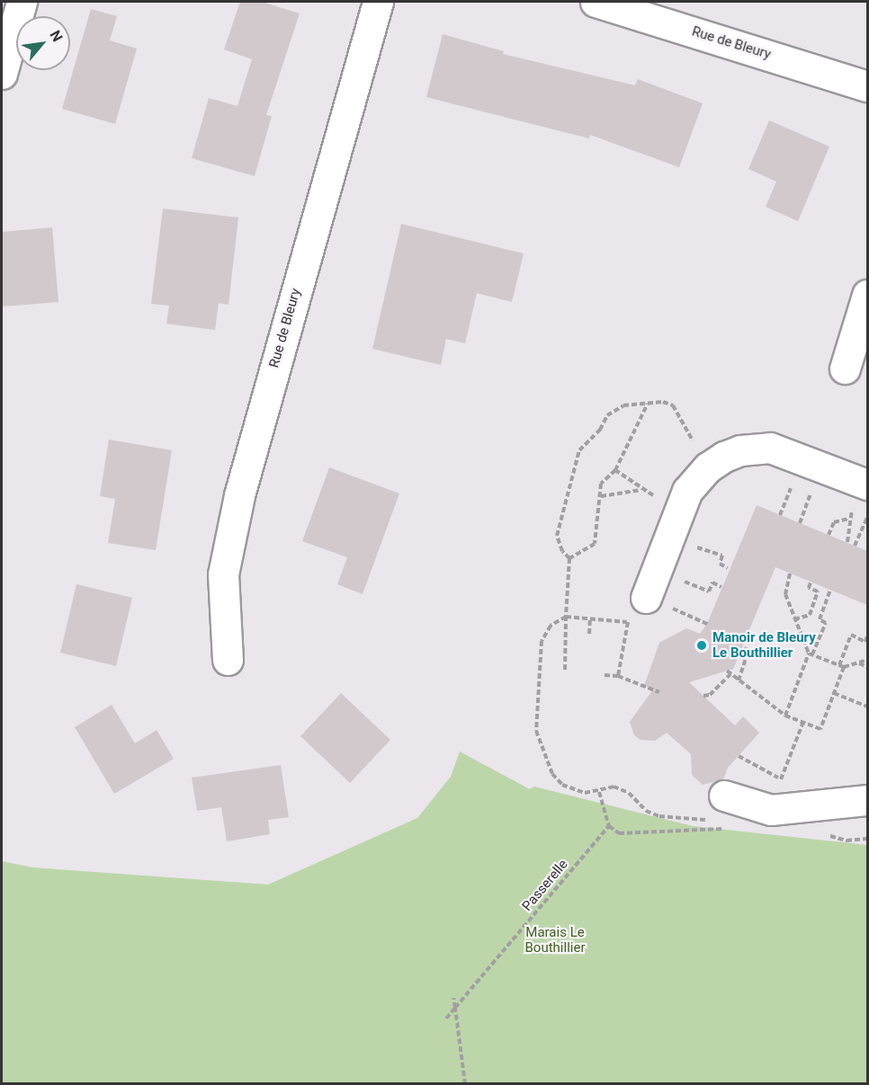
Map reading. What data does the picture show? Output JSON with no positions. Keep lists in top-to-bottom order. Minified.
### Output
{"streets":{"street":["Rue de Bleury"],"path":["Passerelle"]},"parks":["Marais Le Bouthillier"],"places":["Manoir de Bleury Le Bouthillier"],"north":"top right"}
